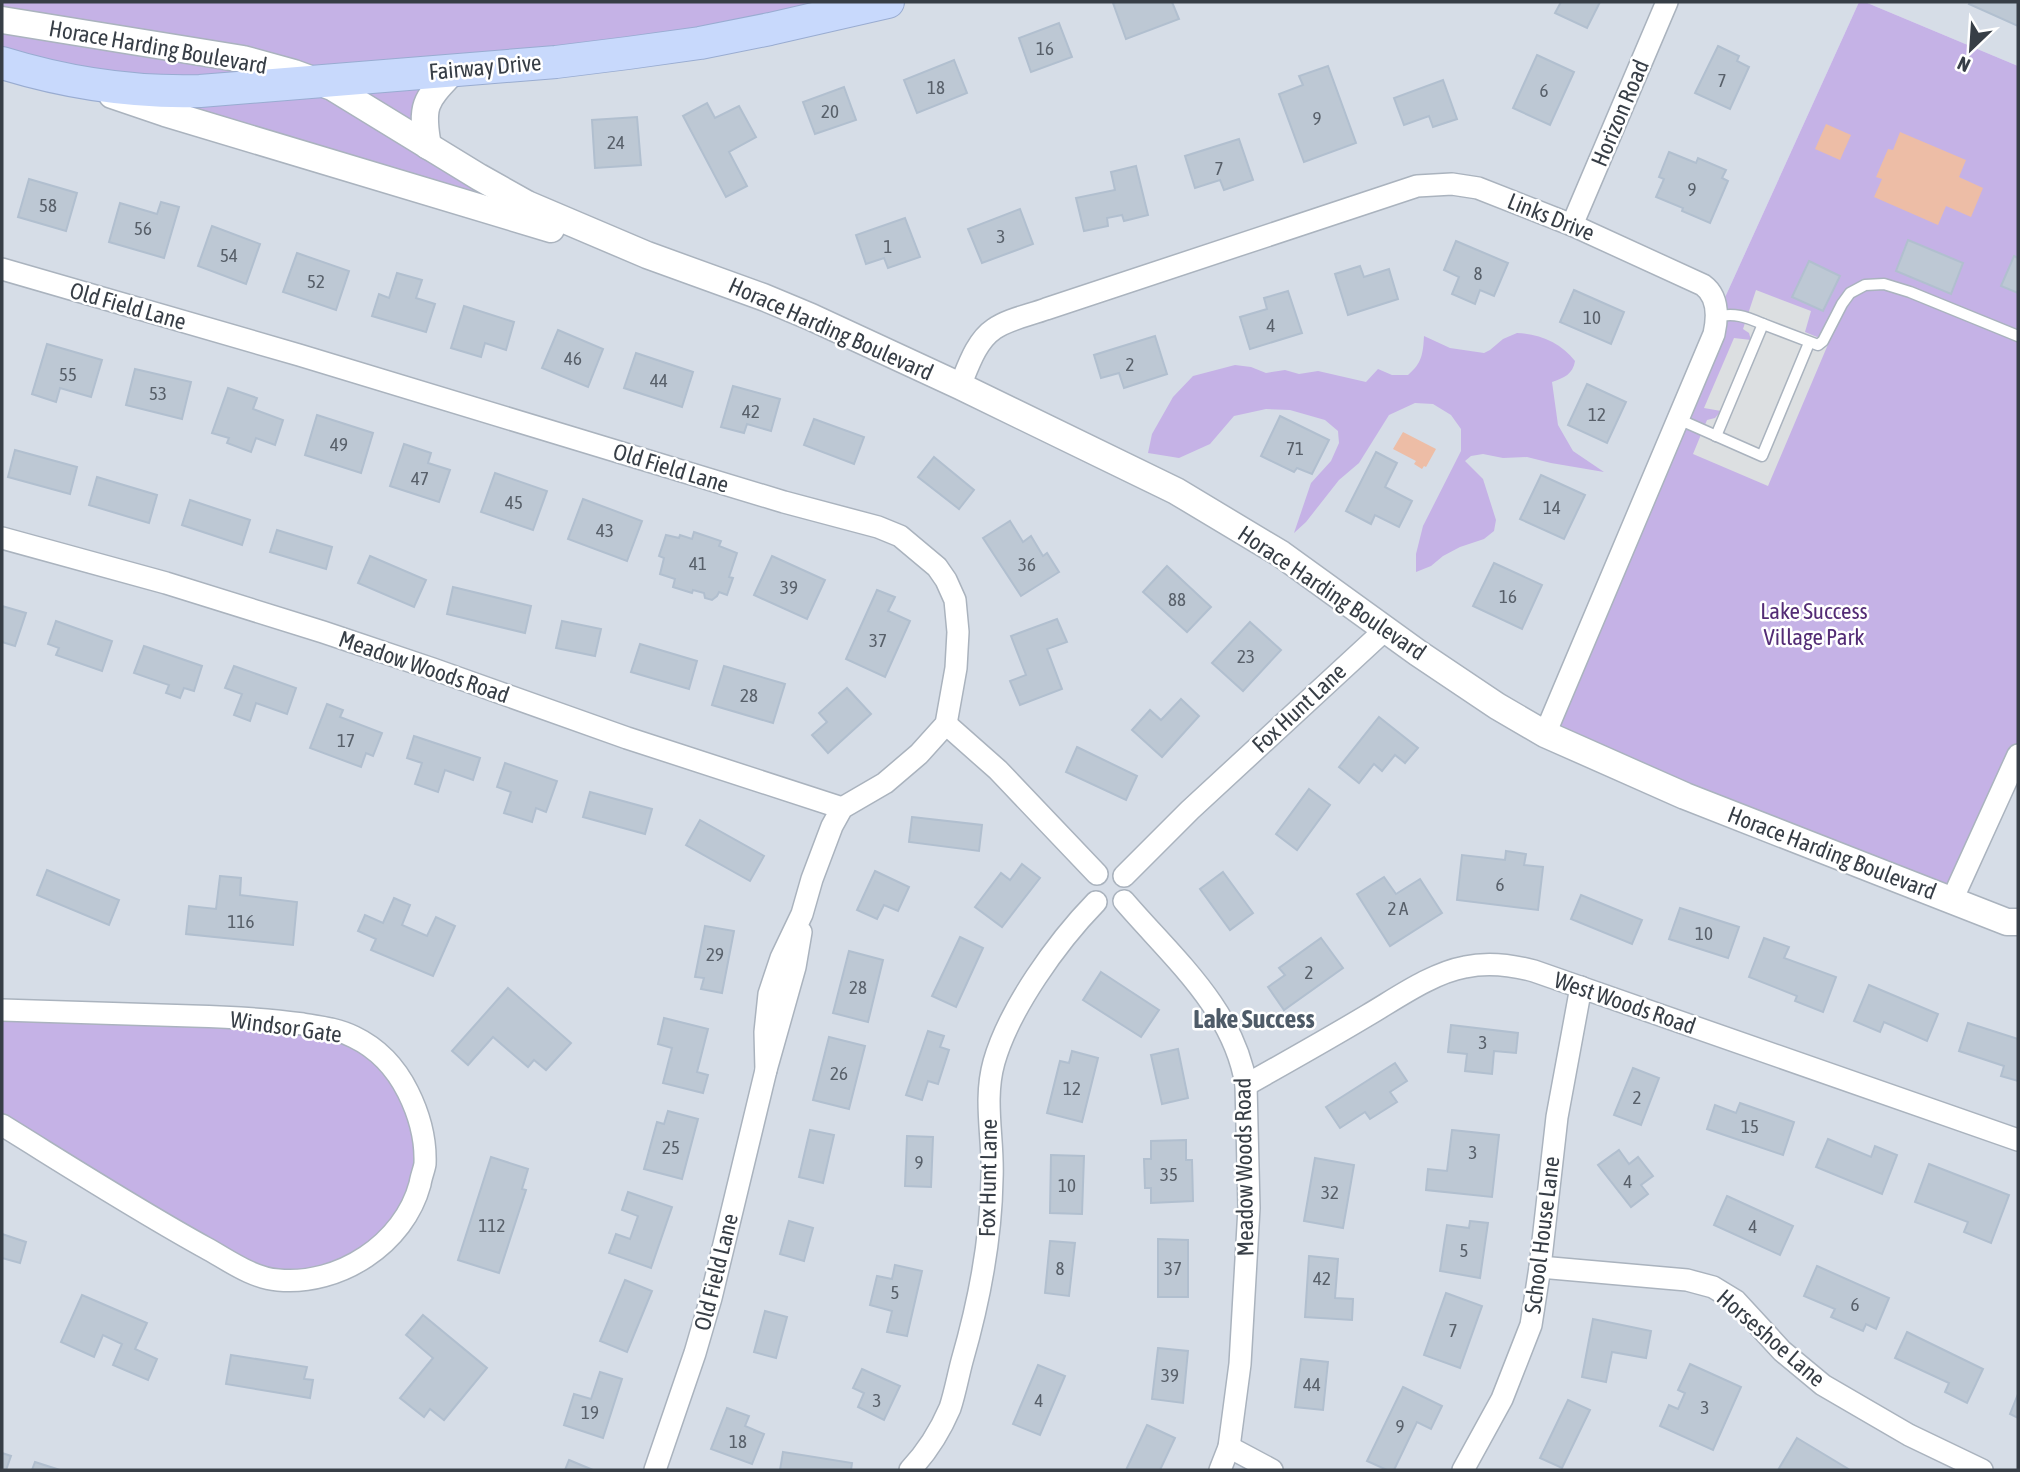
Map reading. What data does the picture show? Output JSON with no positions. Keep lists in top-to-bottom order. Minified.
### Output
{"streets":{"main road":["Horace Harding Boulevard","Fairway Drive"],"street":["Horizon Road","Links Drive","Old Field Lane","Meadow Woods Road","Fox Hunt Lane","West Woods Road","Windsor Gate","School House Lane","Horseshoe Lane"]},"crossings":[["Horace Harding Boulevard","Fairway Drive"],["Horace Harding Boulevard","Links Drive"],["Horace Harding Boulevard","Fox Hunt Lane"],["Horizon Road","Links Drive"],["Old Field Lane","Meadow Woods Road"],["Meadow Woods Road","Fox Hunt Lane"],["Meadow Woods Road","West Woods Road"],["West Woods Road","School House Lane"],["School House Lane","Horseshoe Lane"]],"districts":["Lake Success"],"parks":["Lake Success Village Park"],"house_numbers":["16","7","18","6","20","9","24","7","9","58","56","3","1","54","8","52","10","4","46","2","55","44","53","42","12","49","71","47","45","14","43","41","36","39","16","88","37","23","28","17","6","2 A","116","10","29","2","28","3","26","12","2","15","25","3","9","35","4","10","32","112","4","5","8","37","42","5","6","7","39","44","3","4","3","19","9","18"],"north":"bottom left"}
